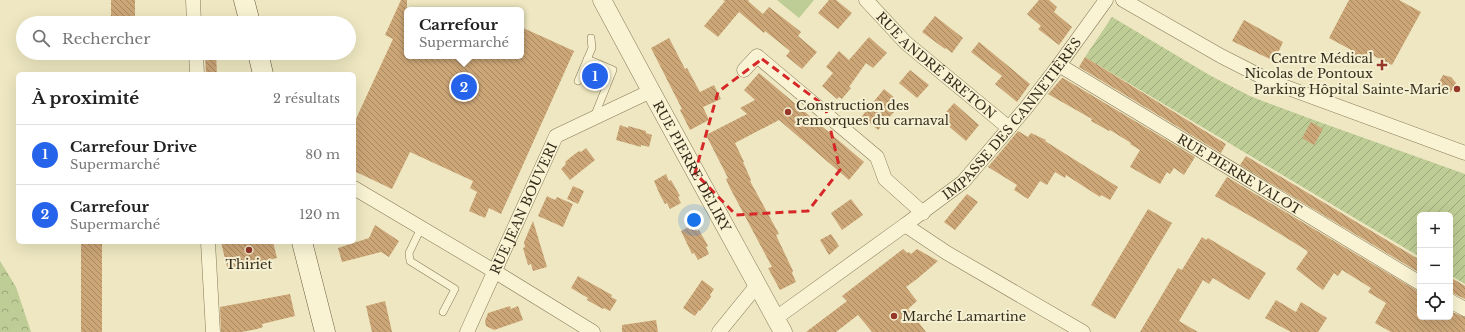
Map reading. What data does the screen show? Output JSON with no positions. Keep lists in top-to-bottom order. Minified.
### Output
{"streets":{"street":["RUE ANDRÉ BRETON","IMPASSE DES CANNETIÈRES","RUE PIERRE DELIRY","RUE PIERRE VALOT","RUE JEAN BOUVERI"]},"crossings":[["RUE ANDRÉ BRETON","IMPASSE DES CANNETIÈRES"],["IMPASSE DES CANNETIÈRES","RUE PIERRE DELIRY"],["IMPASSE DES CANNETIÈRES","RUE PIERRE VALOT"],["RUE PIERRE DELIRY","RUE JEAN BOUVERI"]],"places":{"health":["Centre Médical Nicolas de Pontoux"],"other":["Parking Hôpital Sainte-Marie","Construction des remorques du carnaval","Thiriet","Marché Lamartine"]},"page":{"popup":["Carrefour","Supermarché"],"search":"Rechercher","pins":["1","2"],"heading":["À proximité","2 résultats"],"list":[{"mark":"1","name":"Carrefour Drive","note":"Supermarché","value":"80 m"},{"mark":"2","name":"Carrefour","note":"Supermarché","value":"120 m"}],"map_buttons":["+","−"]}}
